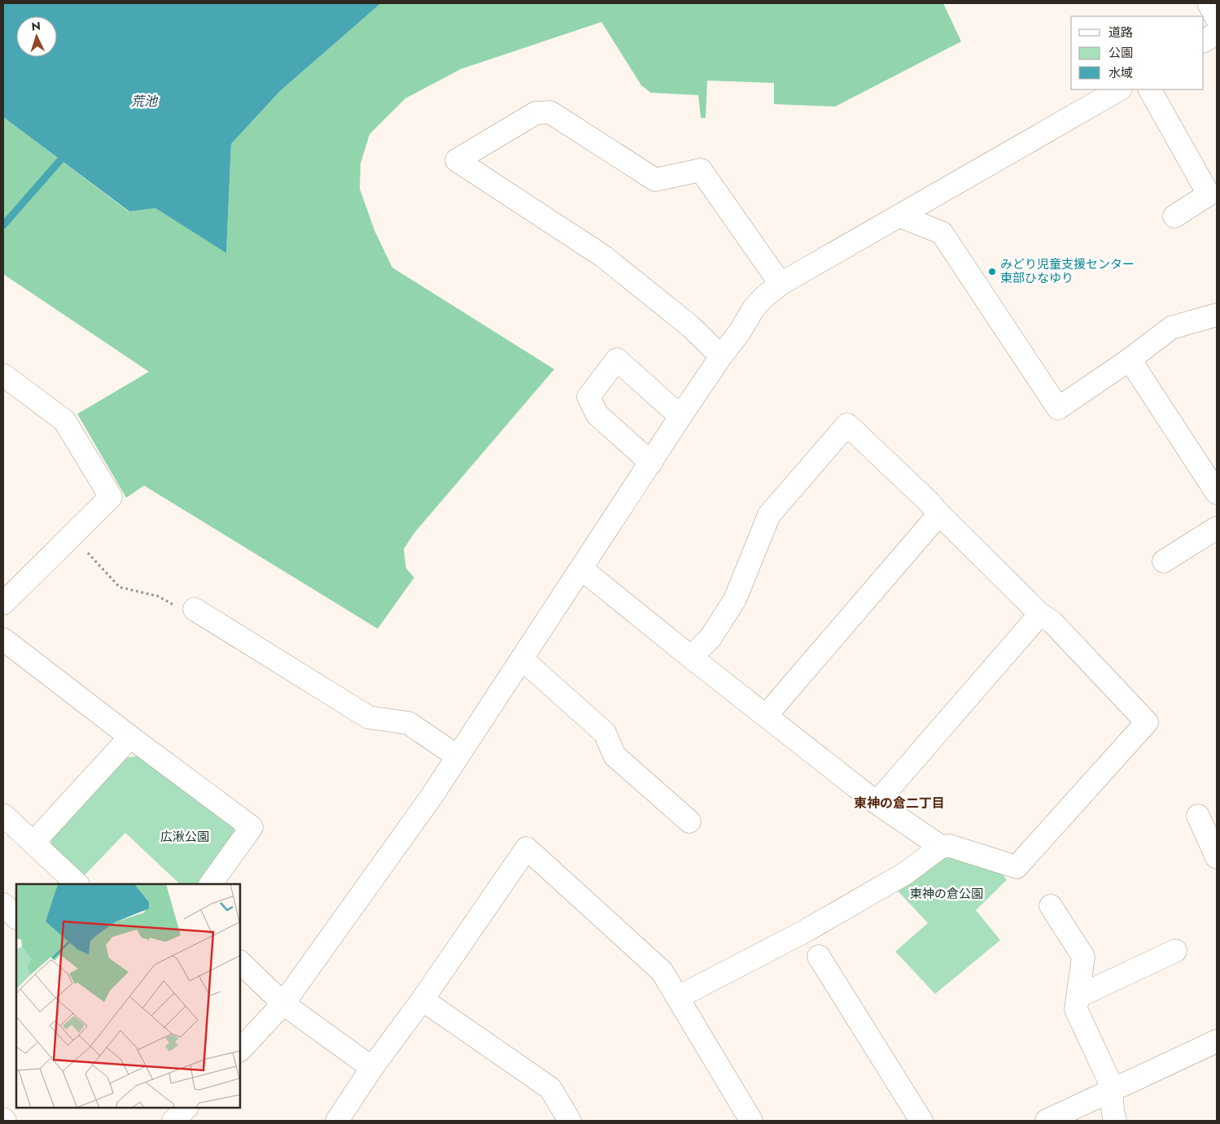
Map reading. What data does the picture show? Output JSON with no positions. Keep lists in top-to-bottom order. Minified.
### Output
{"districts":["東神の倉二丁目"],"water":["荒池"],"parks":["広湫公園","東神の倉公園"],"places":["みどり児童支援センター 東部ひなゆり"],"legend":["道路","公園","水域"],"north":"top"}
